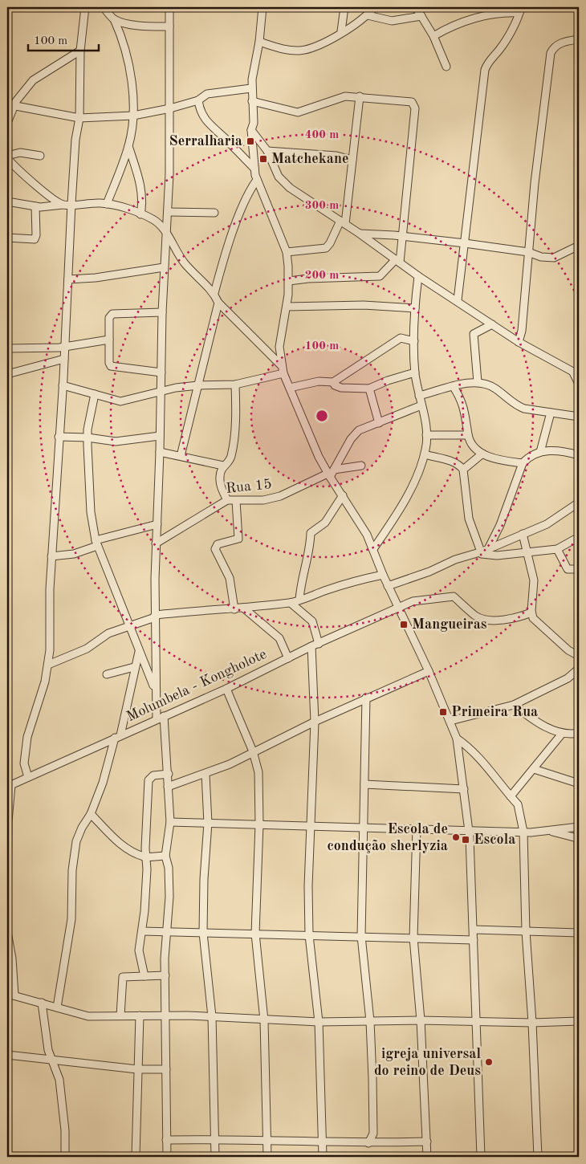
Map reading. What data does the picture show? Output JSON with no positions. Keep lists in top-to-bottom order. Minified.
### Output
{"streets":{"street":["Rua 15","Molumbela - Kongholote"]},"places":{"transit":["Serralharia","Matchekane","Mangueiras","Primeira Rua","Escola"],"other":["Escola de condução sherlyzia","igreja universal do reino de Deus"]},"scale_bar":"100 m","rings":["400 m","300 m","200 m","100 m"]}
